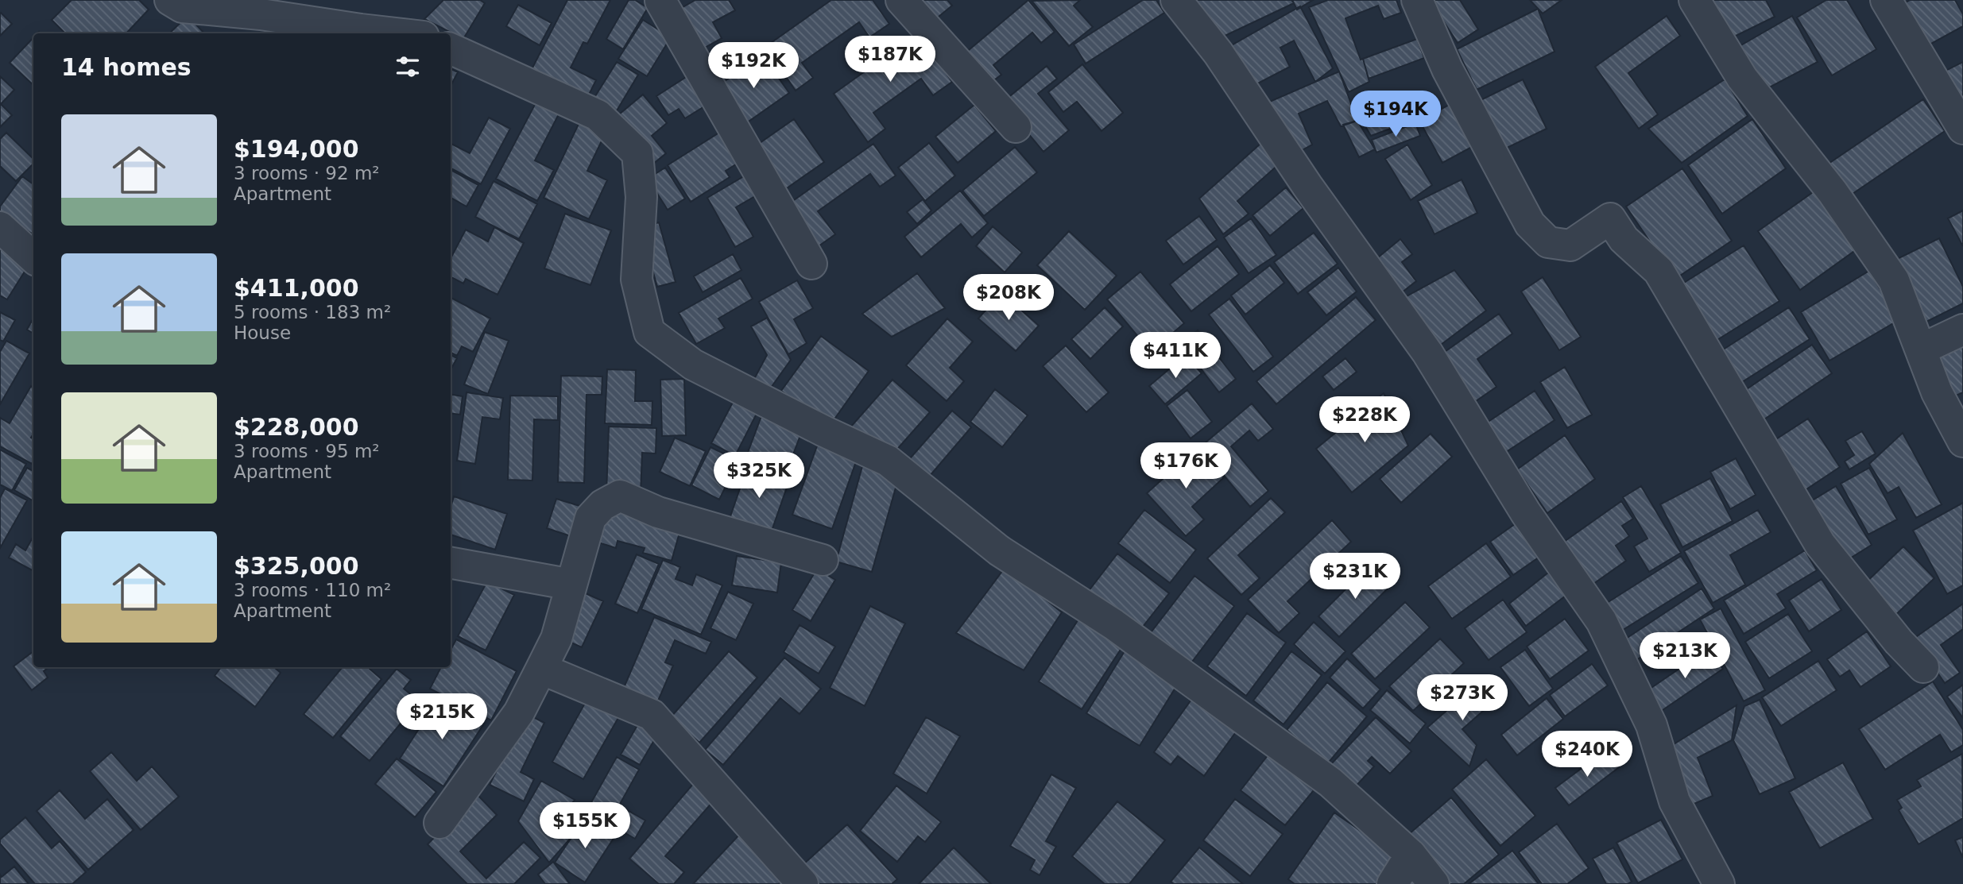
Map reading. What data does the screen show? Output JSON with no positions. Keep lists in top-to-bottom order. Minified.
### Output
{"page":{"heading":"14 homes","price":["$187K","$192K","$194K","$208K","$411K","$228K","$176K","$325K","$231K","$213K","$273K","$215K","$240K","$155K"],"list":[{"name":"$194,000","note":"3 rooms · 92 m² · Apartment"},{"name":"$411,000","note":"5 rooms · 183 m² · House"},{"name":"$228,000","note":"3 rooms · 95 m² · Apartment"},{"name":"$325,000","note":"3 rooms · 110 m² · Apartment"}]}}
